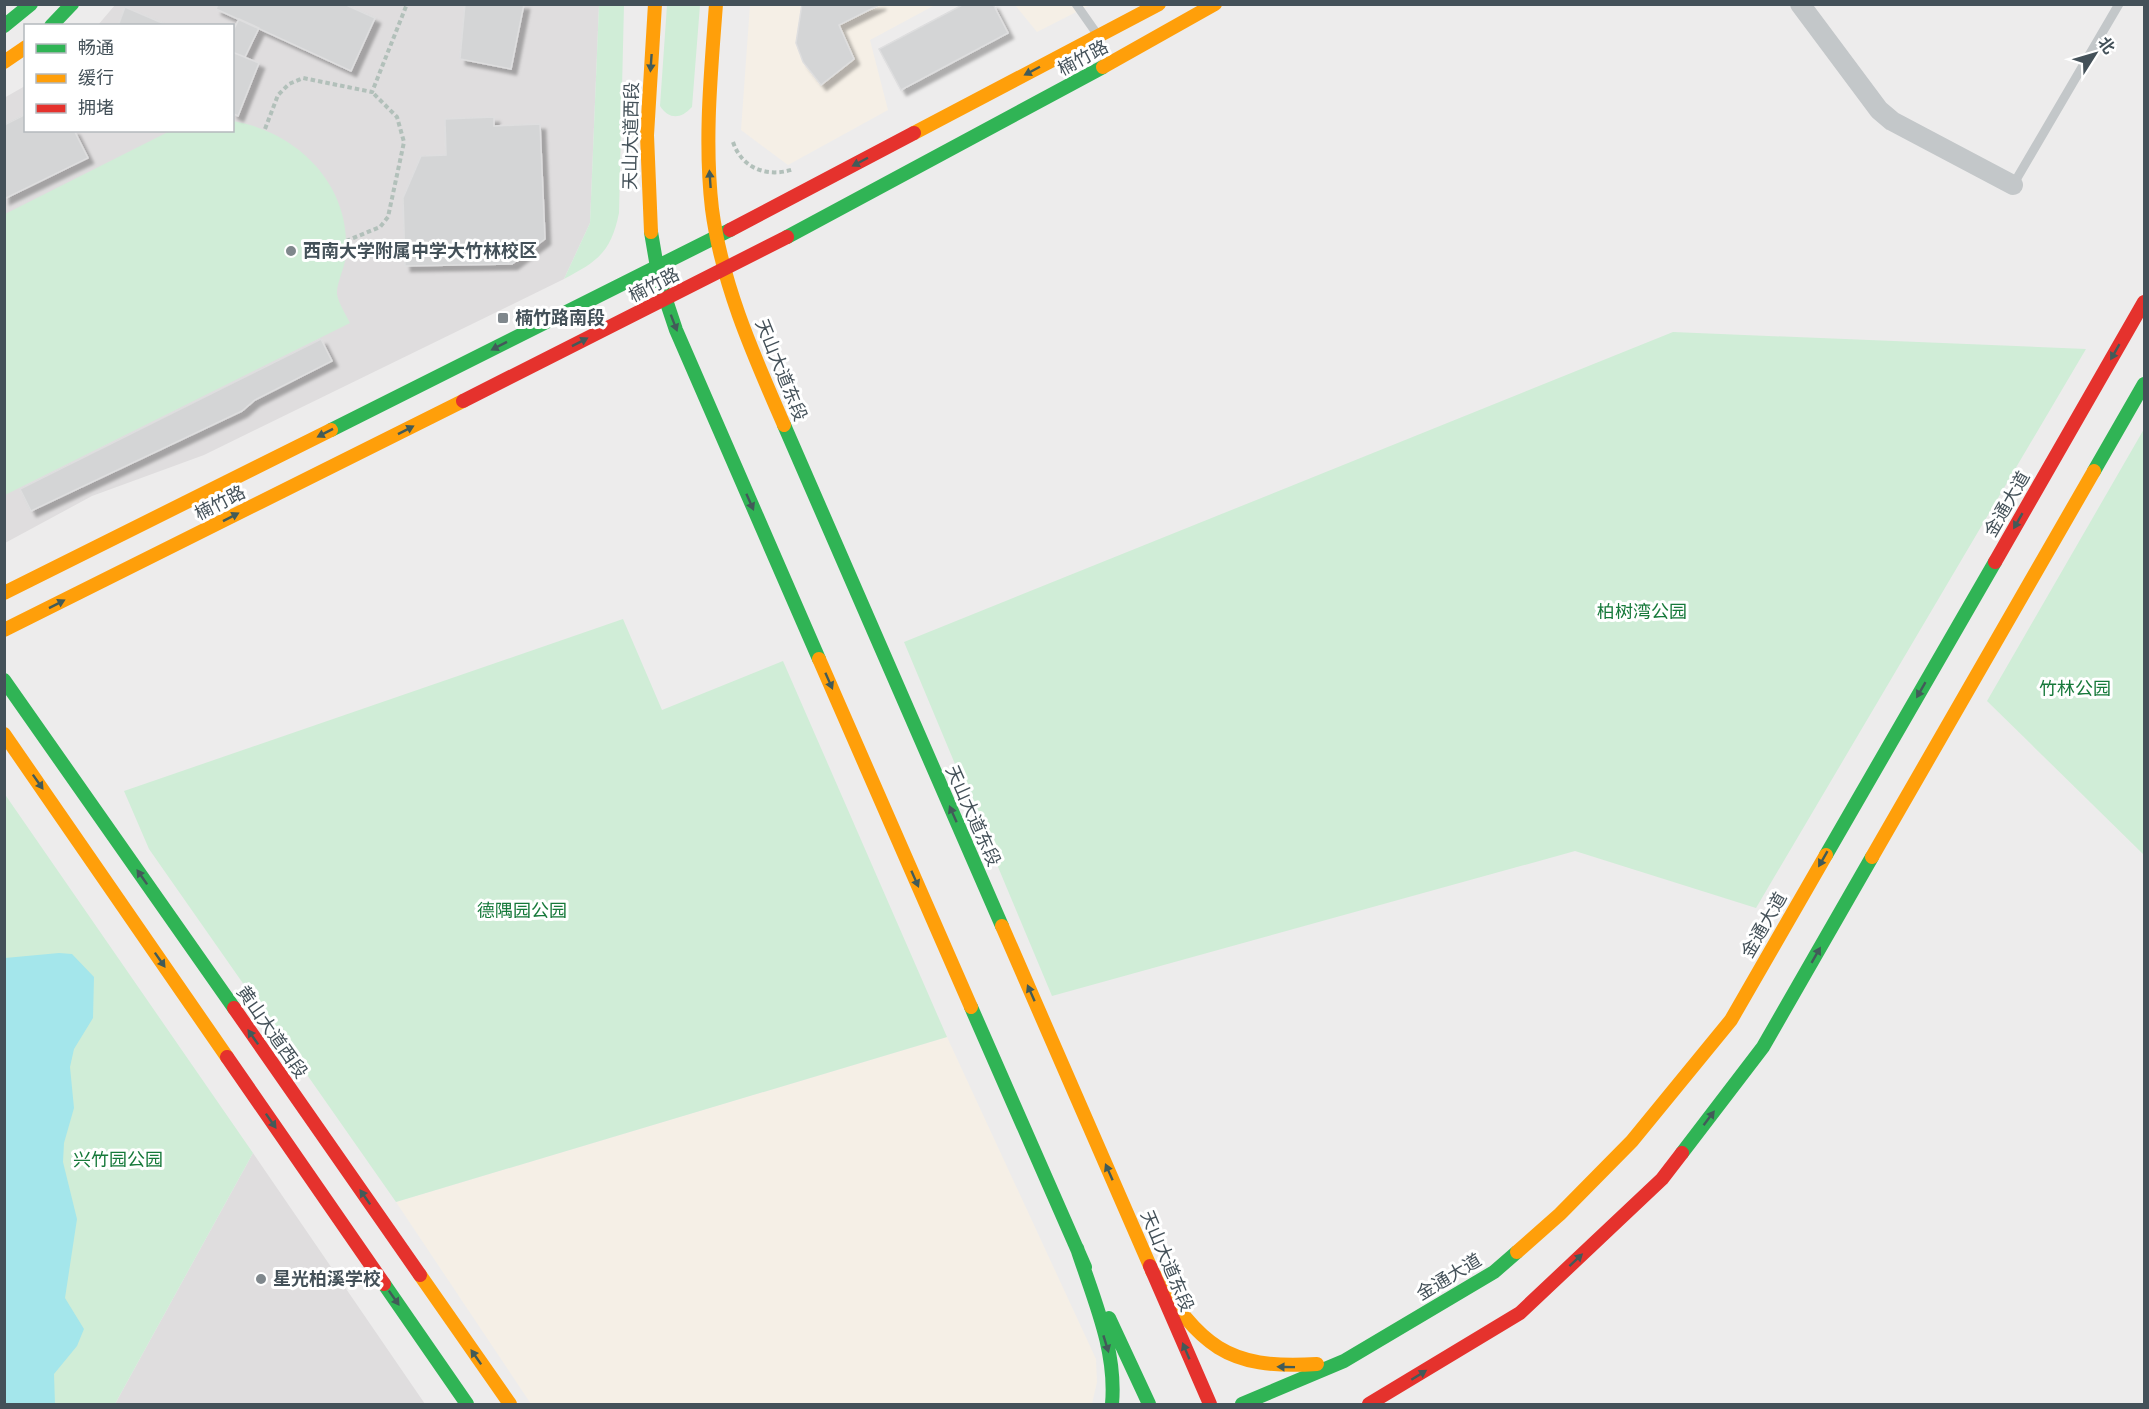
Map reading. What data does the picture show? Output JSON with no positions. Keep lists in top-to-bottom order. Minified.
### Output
{"streets":{"main road":["楠竹路","天山大道西段","天山大道东段","金通大道","黄山大道西段"]},"crossings":[["楠竹路","天山大道西段"],["楠竹路","天山大道东段"]],"parks":["柏树湾公园","竹林公园","德隅园公园","兴竹园公园"],"places":{"other":["西南大学附属中学大竹林校区","星光柏溪学校"],"transit":["楠竹路南段"]},"legend":["畅通","缓行","拥堵"],"north":"top right"}
